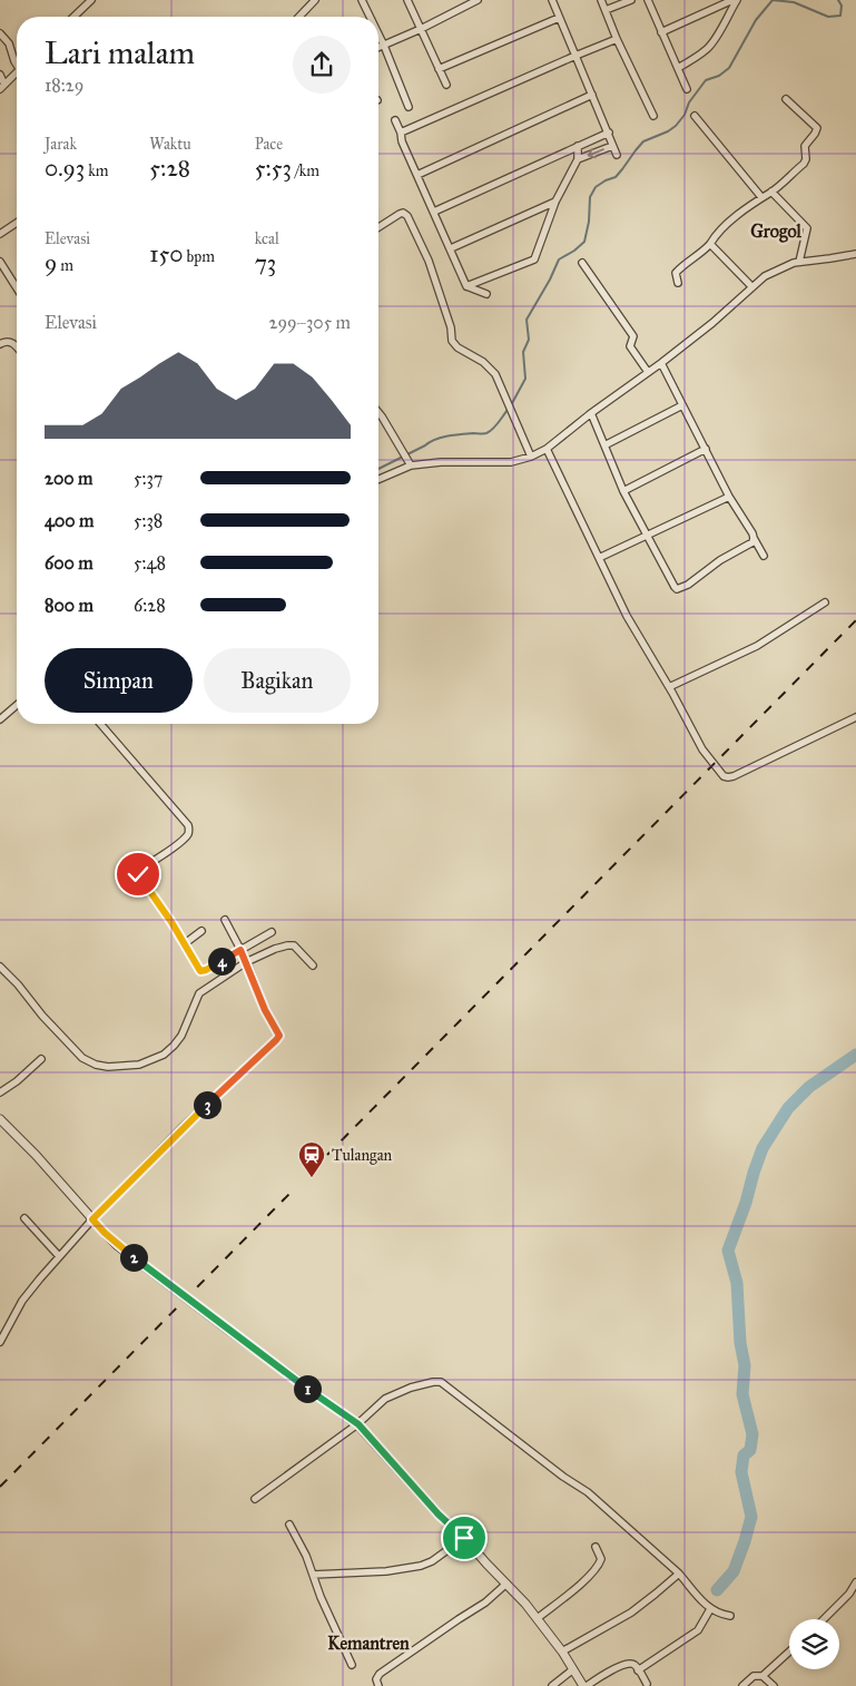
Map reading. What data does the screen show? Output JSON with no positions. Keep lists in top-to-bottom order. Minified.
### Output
{"districts":["Grogol","Kemantren"],"places":{"station":["Tulangan"]},"page":{"heading":["Lari malam","18:29"],"stats":[["Jarak","0.93 km"],["Waktu","5:28"],["Pace","5:53 /km"],["Elevasi","9 m"],["150 bpm"],["kcal","73"]],"chart":["Elevasi","299–305 m"],"list":[{"name":"200 m","note":"5:37"},{"name":"400 m","note":"5:38"},{"name":"600 m","note":"5:48"},{"name":"800 m","note":"6:28"}],"buttons":["Simpan","Bagikan"],"pins":["4","3","2","1"]}}
